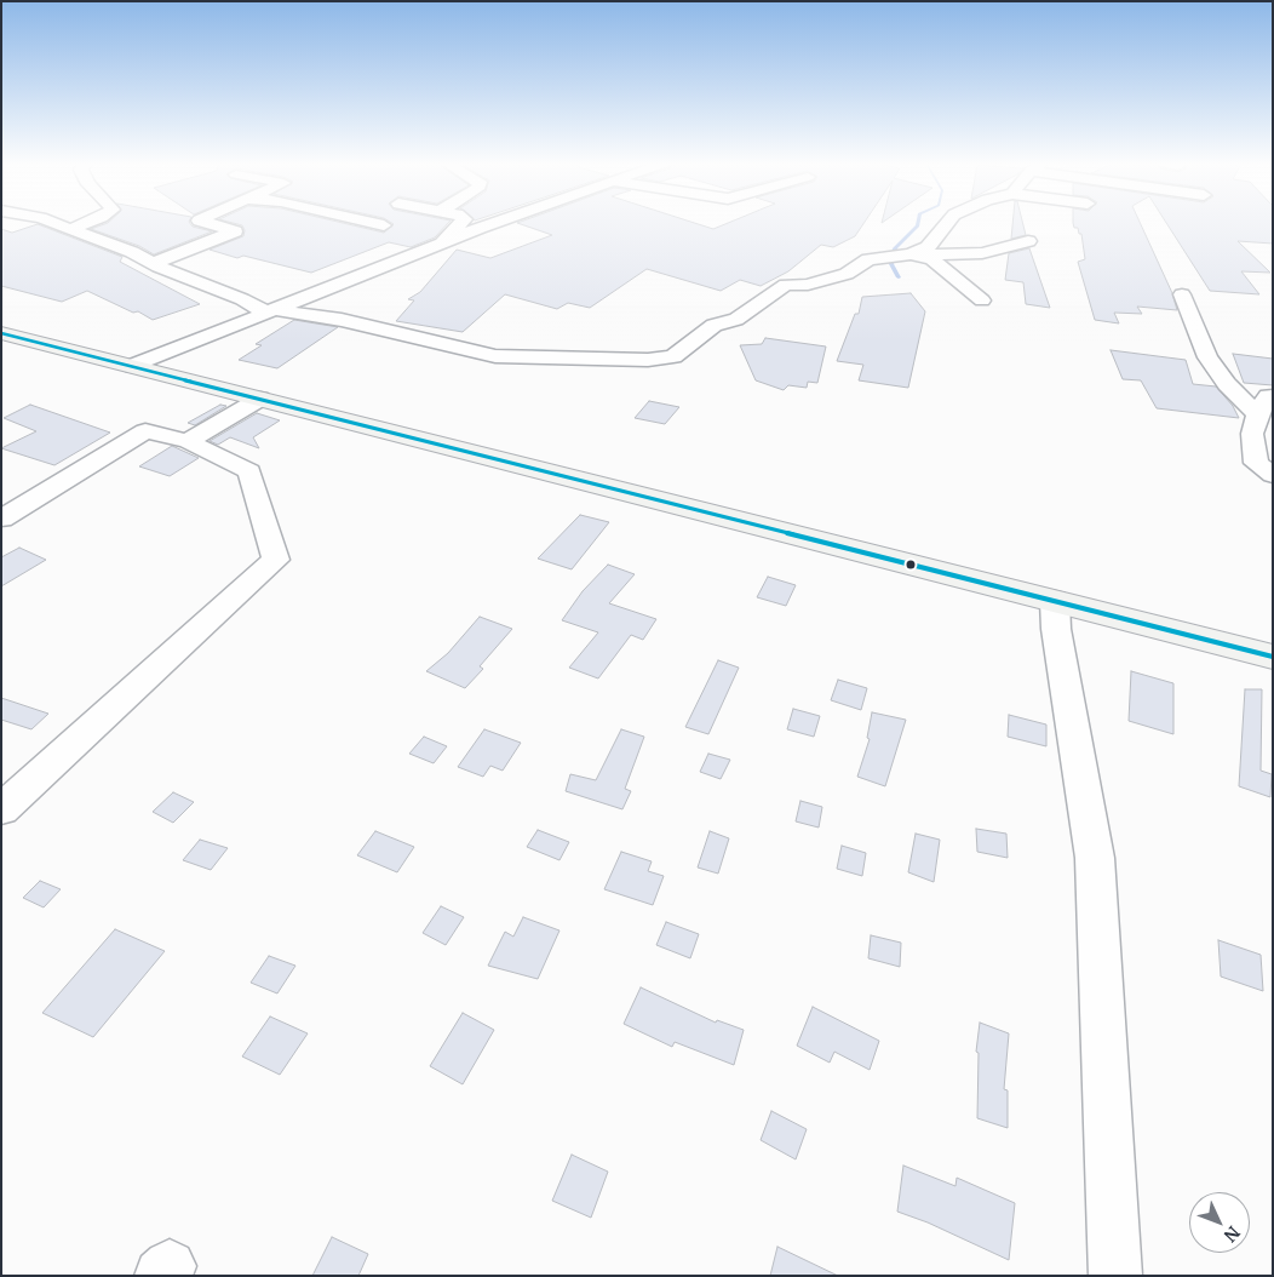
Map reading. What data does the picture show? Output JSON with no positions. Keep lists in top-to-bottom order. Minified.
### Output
{"north":"bottom right"}
